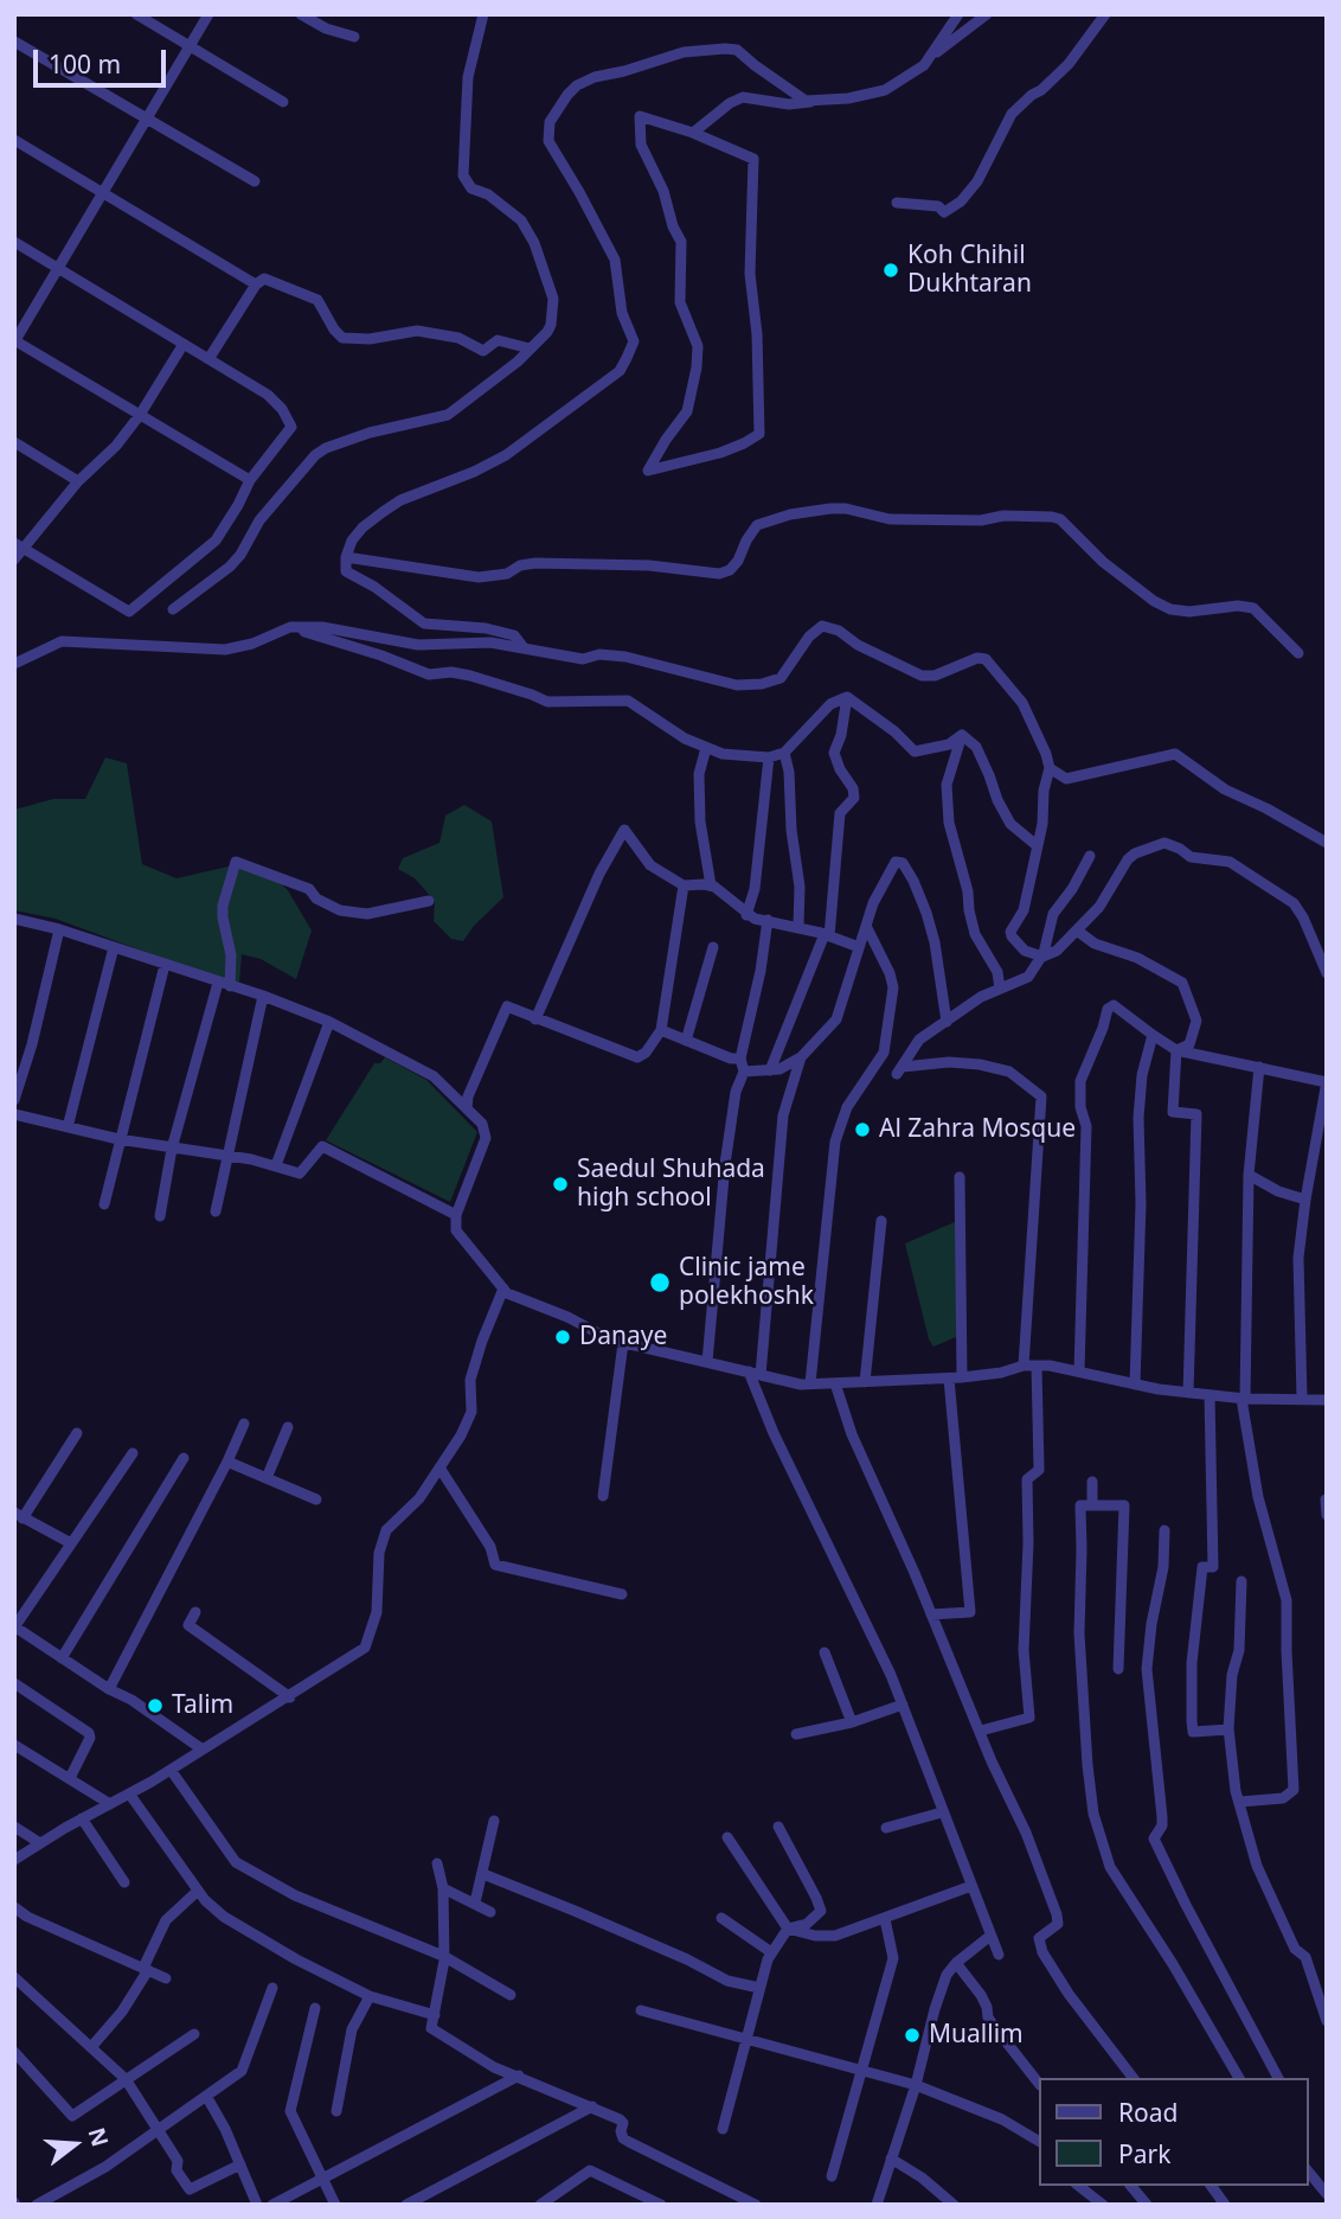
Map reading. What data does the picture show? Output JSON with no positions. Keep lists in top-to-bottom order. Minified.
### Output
{"places":["Koh Chihil Dukhtaran","Al Zahra Mosque","Saedul Shuhada high school","Clinic jame polekhoshk","Danaye","Talim","Muallim"],"legend":["Road","Park"],"scale_bar":"100 m","north":"right"}
